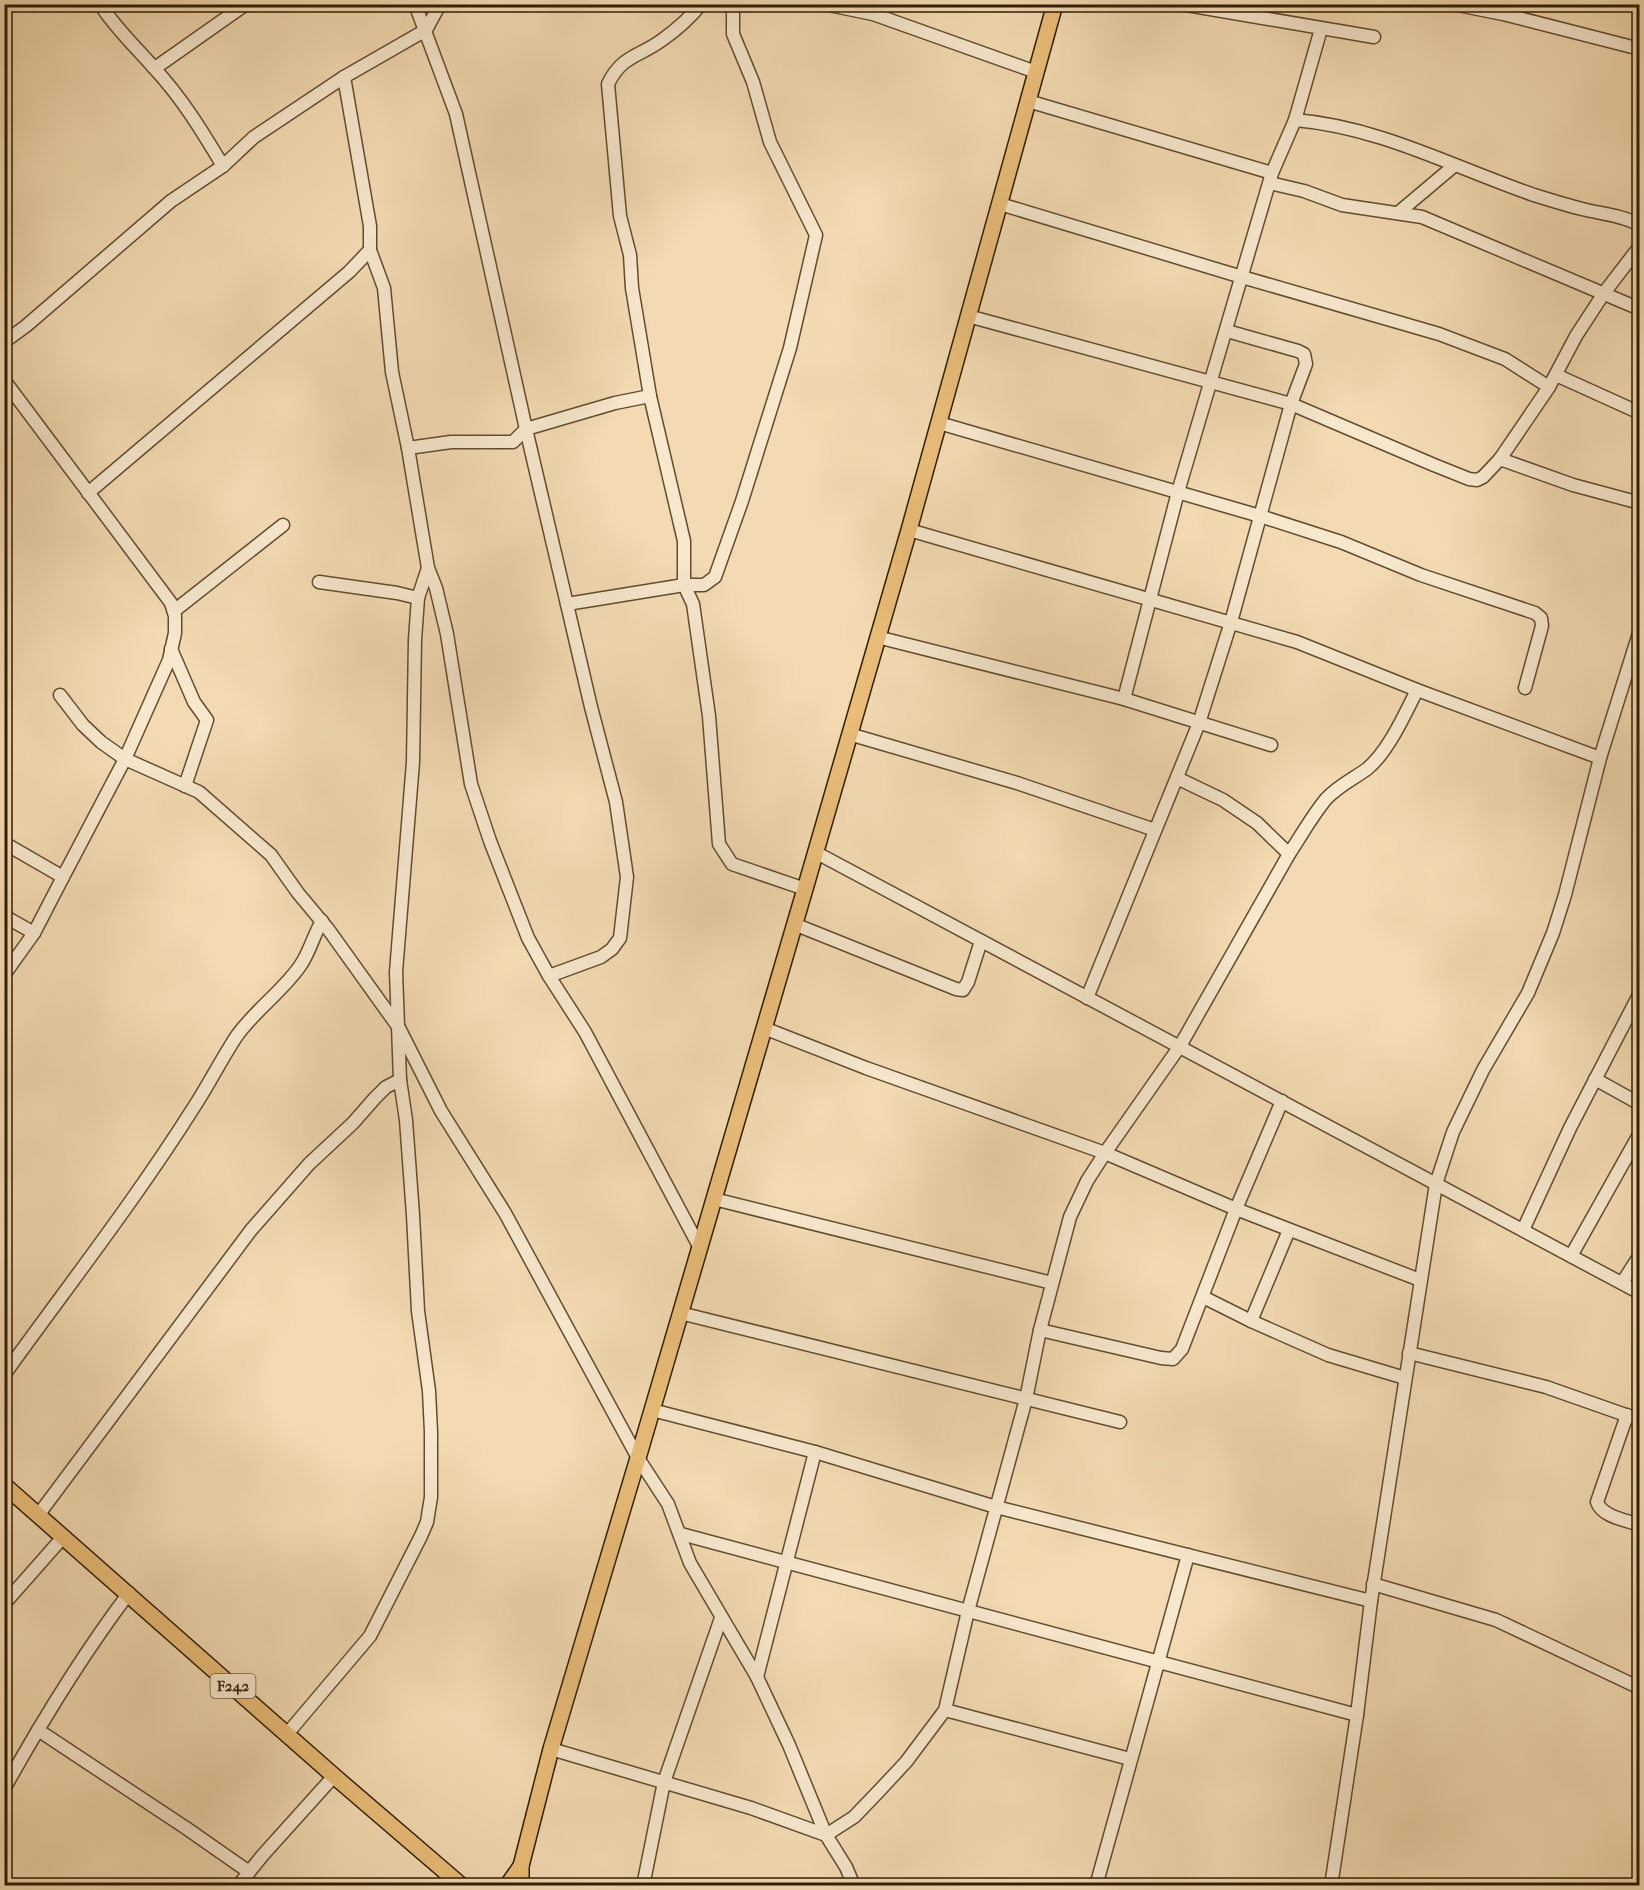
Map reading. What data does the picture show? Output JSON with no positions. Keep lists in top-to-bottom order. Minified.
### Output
{"streets":{"main road":["F242"]}}
